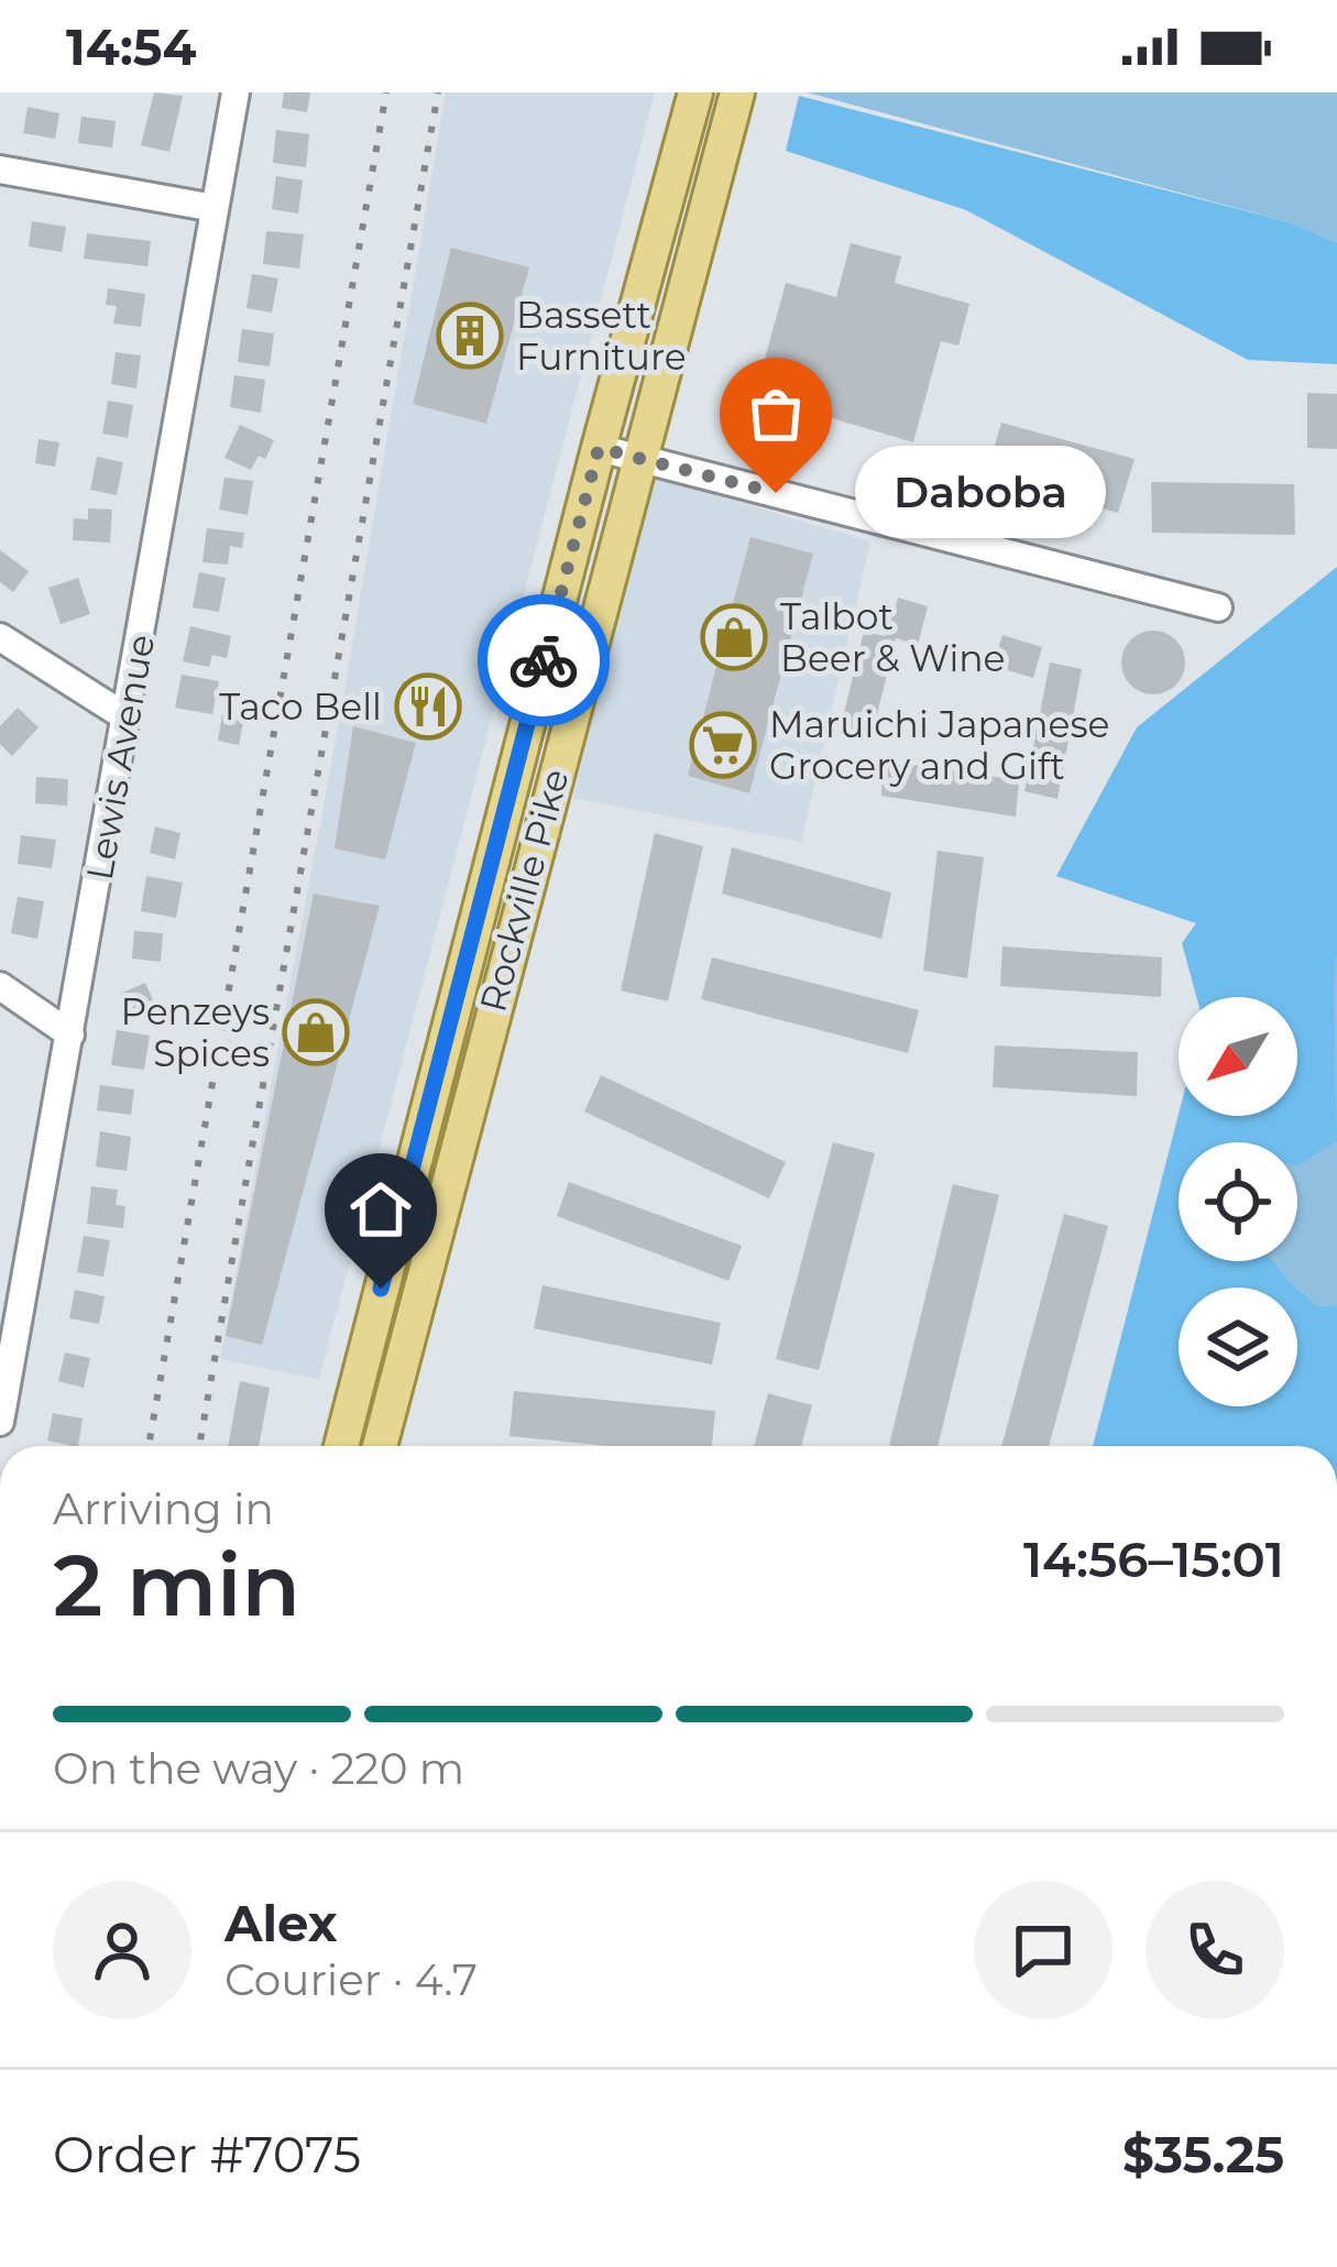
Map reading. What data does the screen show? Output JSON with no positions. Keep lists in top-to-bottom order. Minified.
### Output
{"streets":{"main road":["Rockville Pike"],"street":["Lewis Avenue"]},"places":{"building":["Bassett Furniture"],"other":["Daboba"],"shop":["Talbot Beer & Wine","Penzeys Spices"],"restaurant":["Taco Bell"],"supermarket":["Maruichi Japanese Grocery and Gift"]},"north":"bottom left","page":{"status":"14:54","bubble":"Daboba","heading":["2 min","Arriving in","14:56–15:01"],"panel":["Alex","Courier · 4.7","Order #7075","$35.25"],"bar":"On the way · 220 m"}}
